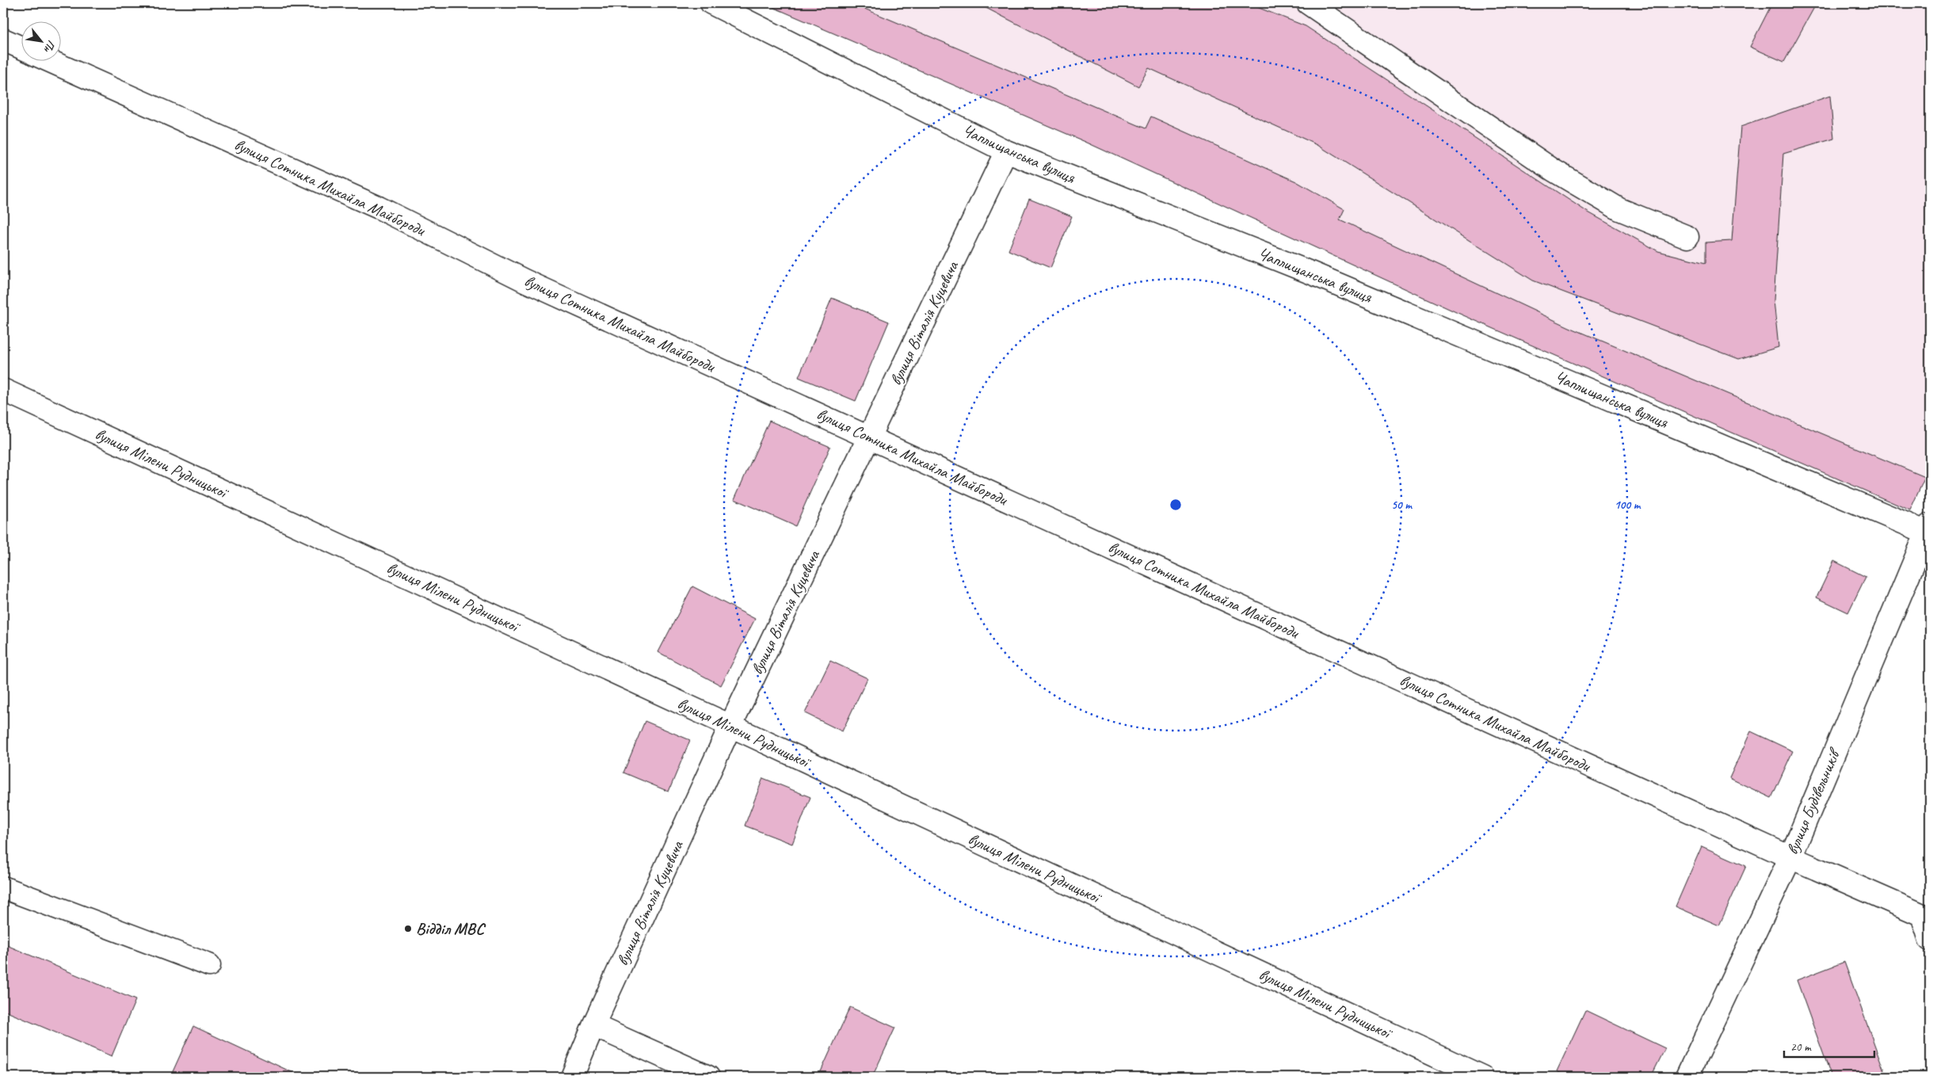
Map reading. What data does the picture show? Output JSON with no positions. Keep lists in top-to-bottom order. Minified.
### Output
{"streets":{"street":["Чаплищанська вулиця","вулиця Сотника Михайла Майбороди","вулиця Віталія Куцевича","вулиця Мілени Рудницької","вулиця Будівельників"]},"crossings":[["Чаплищанська вулиця","вулиця Віталія Куцевича"],["Чаплищанська вулиця","вулиця Будівельників"],["вулиця Сотника Михайла Майбороди","вулиця Віталія Куцевича"],["вулиця Сотника Михайла Майбороди","вулиця Будівельників"],["вулиця Віталія Куцевича","вулиця Мілени Рудницької"]],"places":["Відділ МВС"],"scale_bar":"20 m","north":"bottom right","rings":["50 m","100 m"]}
